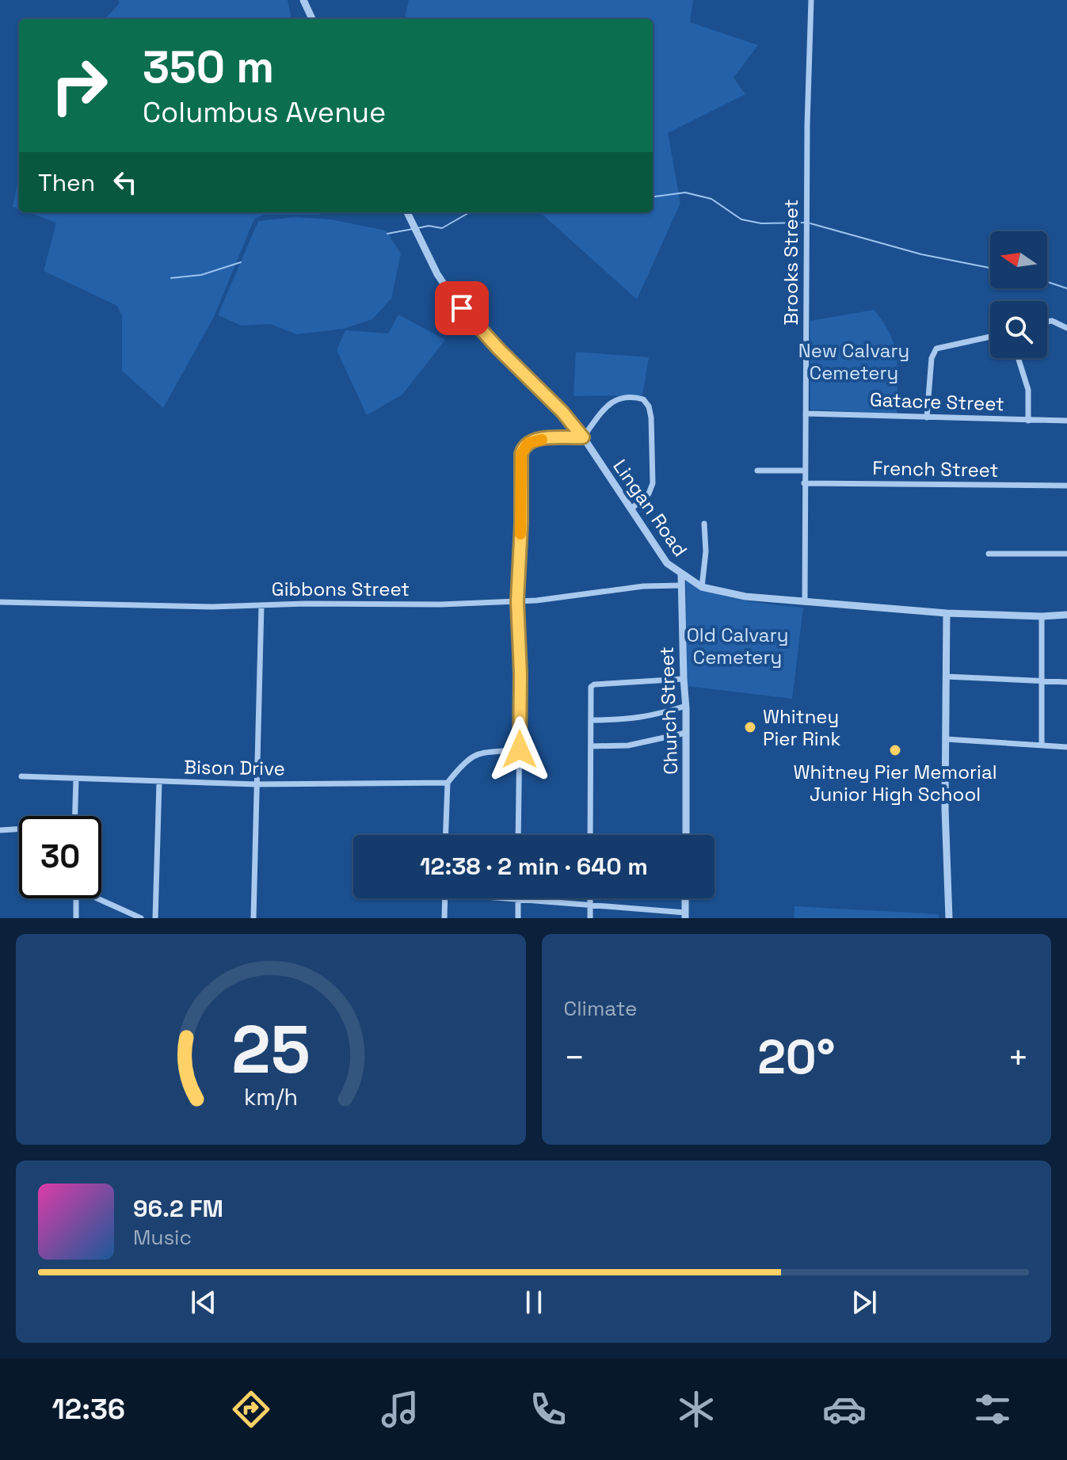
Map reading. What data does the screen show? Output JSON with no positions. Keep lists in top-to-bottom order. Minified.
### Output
{"streets":{"street":["Brooks Street","Gatacre Street","French Street","Lingan Road","Gibbons Street","Church Street","Bison Drive"]},"crossings":[["Brooks Street","Gatacre Street"],["Brooks Street","French Street"],["Brooks Street","Lingan Road"],["Lingan Road","Church Street"],["Gibbons Street","Church Street"]],"parks":["New Calvary Cemetery","Old Calvary Cemetery"],"places":["Whitney Pier Rink","Whitney Pier Memorial Junior High School"],"north":"left","page":{"turn":["350 m","Columbus Avenue"],"then":"Then","limit":"30","trip":"12:38 · 2 min · 640 m","tile":"Climate","heat":["−","20°","+"],"song":["96.2 FM","Music"],"tabs":"12:36","gauge":["25","km/h"]}}
